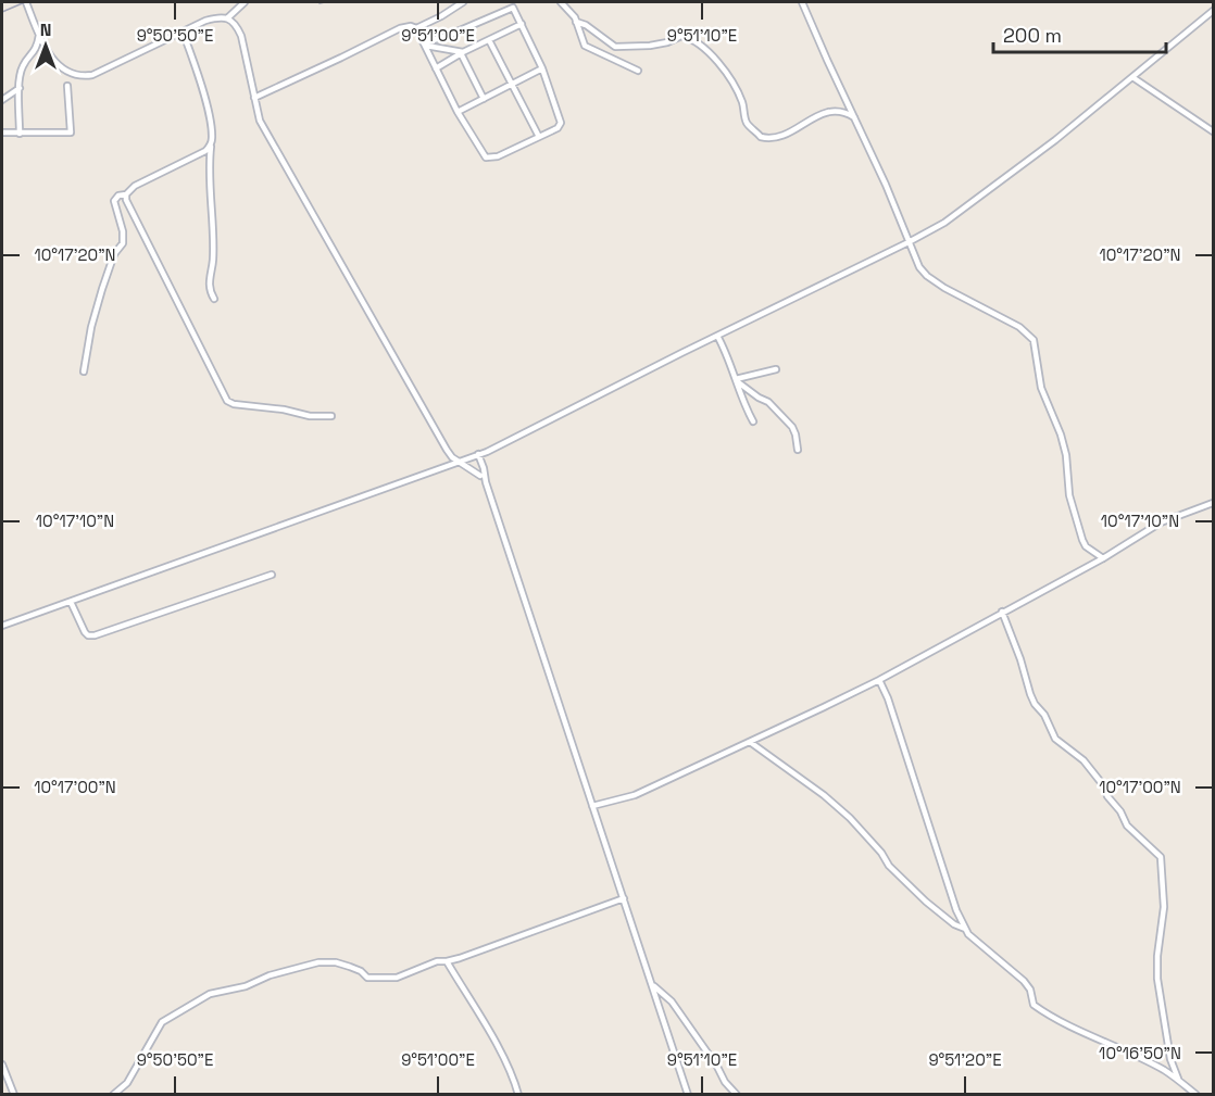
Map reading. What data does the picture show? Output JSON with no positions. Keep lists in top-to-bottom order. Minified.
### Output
{"scale_bar":"200 m","north":"top","coordinates":["9°50'50\"E","9°51'00\"E","9°51'10\"E","10°17'20\"N","10°17'10\"N","10°17'00\"N","10°16'50\"N","9°51'20\"E"]}
